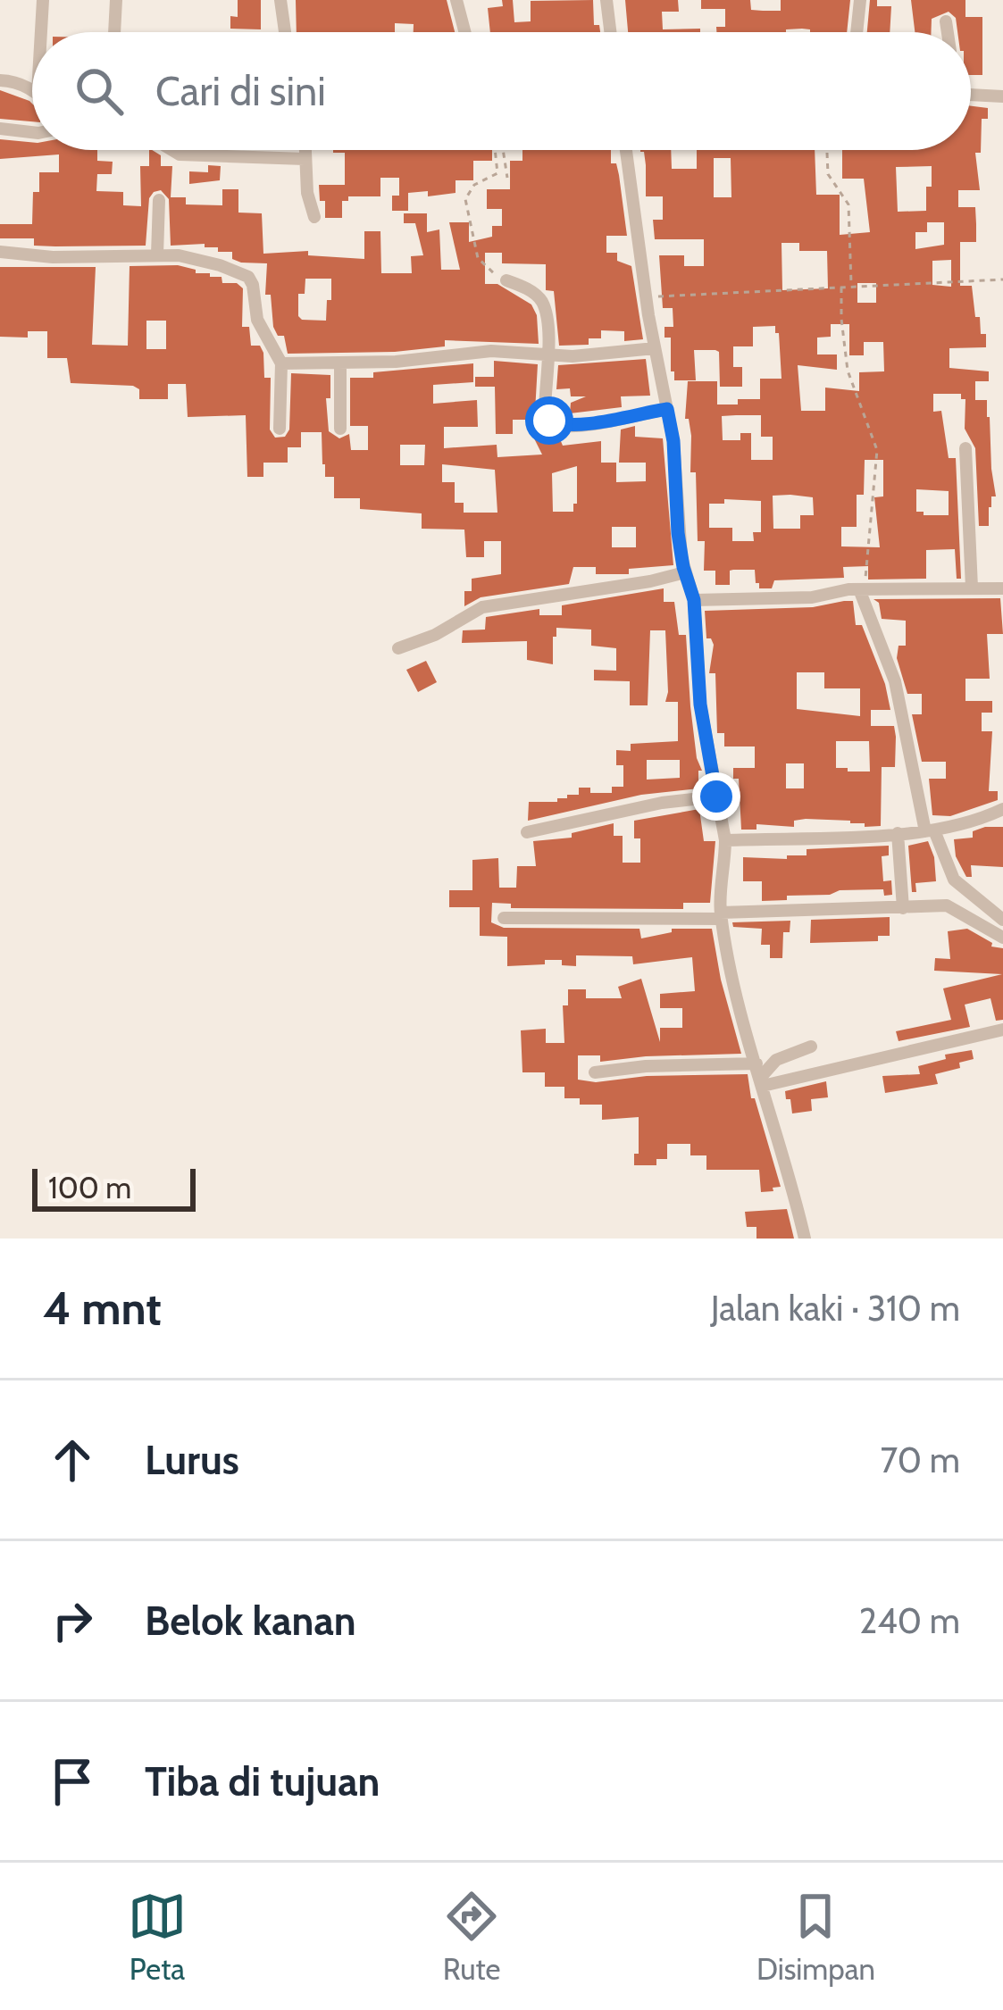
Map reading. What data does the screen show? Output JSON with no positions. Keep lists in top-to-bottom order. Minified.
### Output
{"scale_bar":"100 m","page":{"search":"Cari di sini","scale":"100 m","heading":["4 mnt","Jalan kaki · 310 m"],"list":[["Lurus","70 m"],["Belok kanan","240 m"],"Tiba di tujuan"],"nav":["Peta","Rute","Disimpan"]}}
